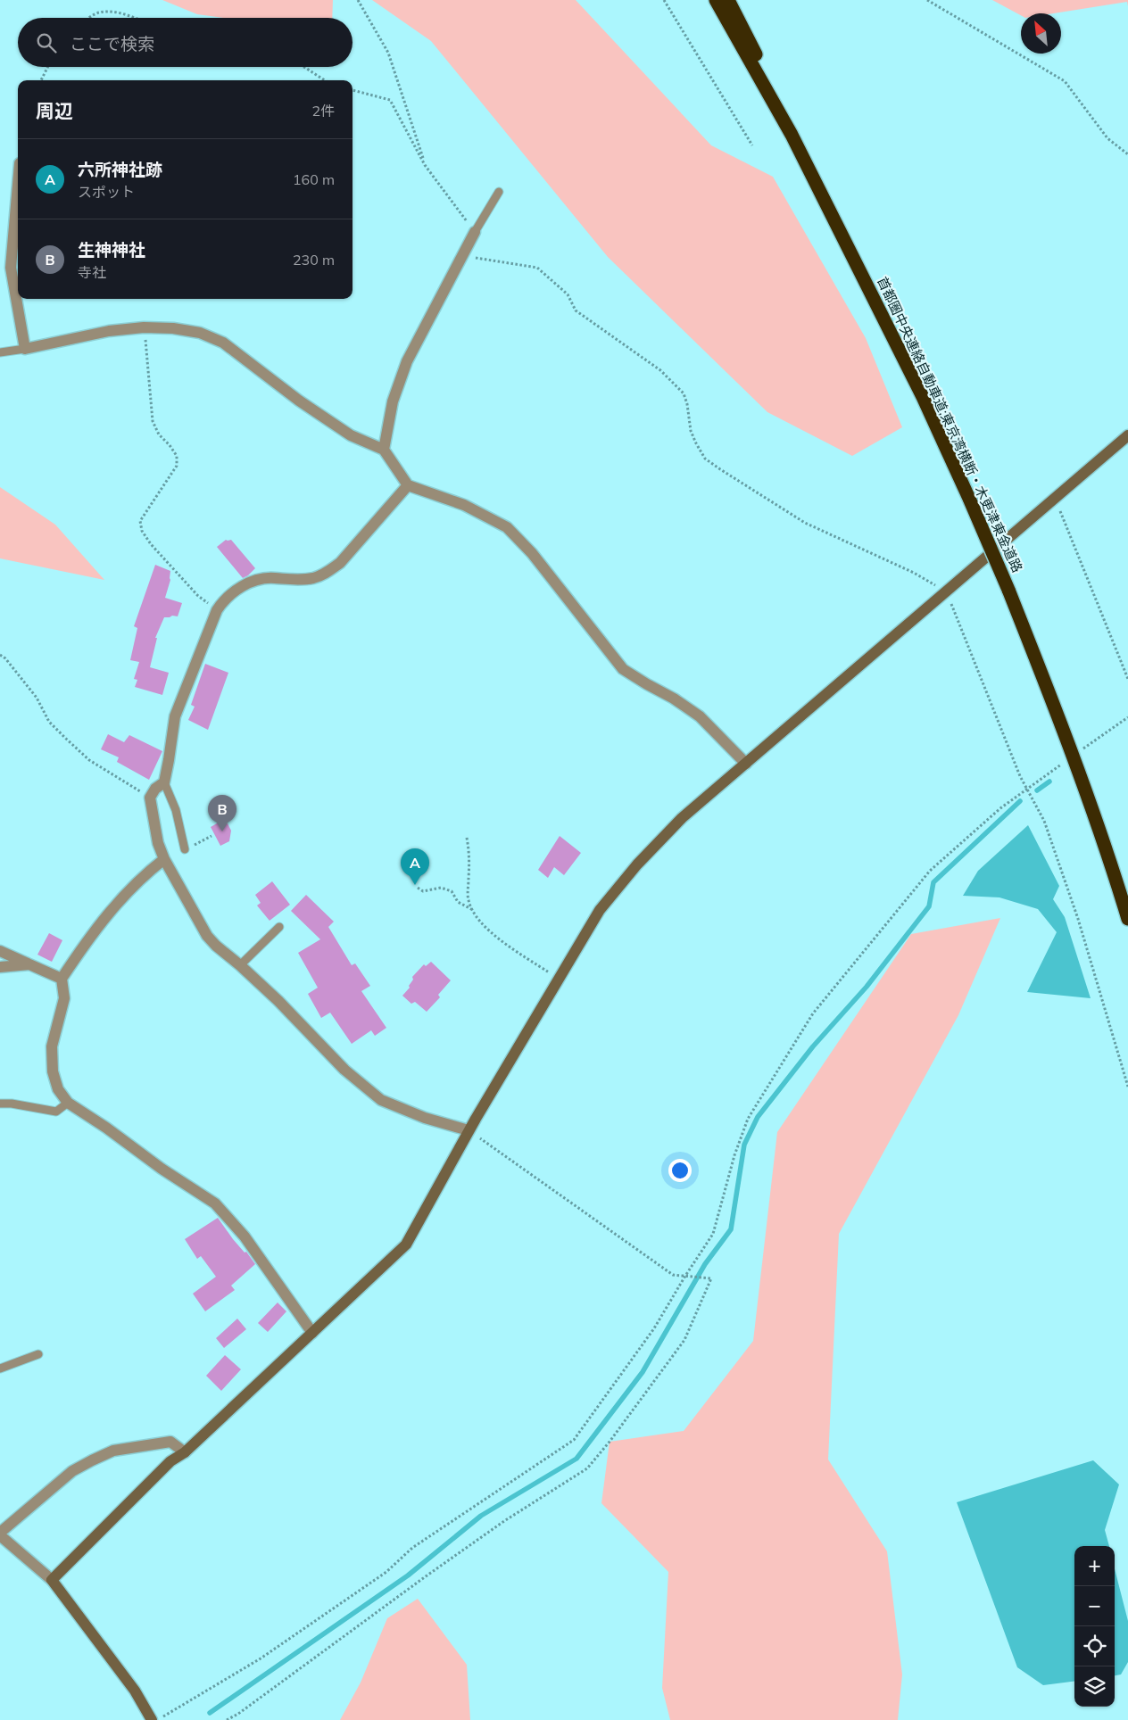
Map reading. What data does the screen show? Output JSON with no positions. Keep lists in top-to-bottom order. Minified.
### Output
{"streets":{"highway":["首都圏中央連絡自動車道;東京湾横断・木更津東金道路"]},"north":"top left","page":{"search":"ここで検索","heading":["周辺","2件"],"list":[{"mark":"A","name":"六所神社跡","note":"スポット","value":"160 m"},{"mark":"B","name":"生神神社","note":"寺社","value":"230 m"}],"pins":["B","A"],"map_buttons":["+","−"]}}
